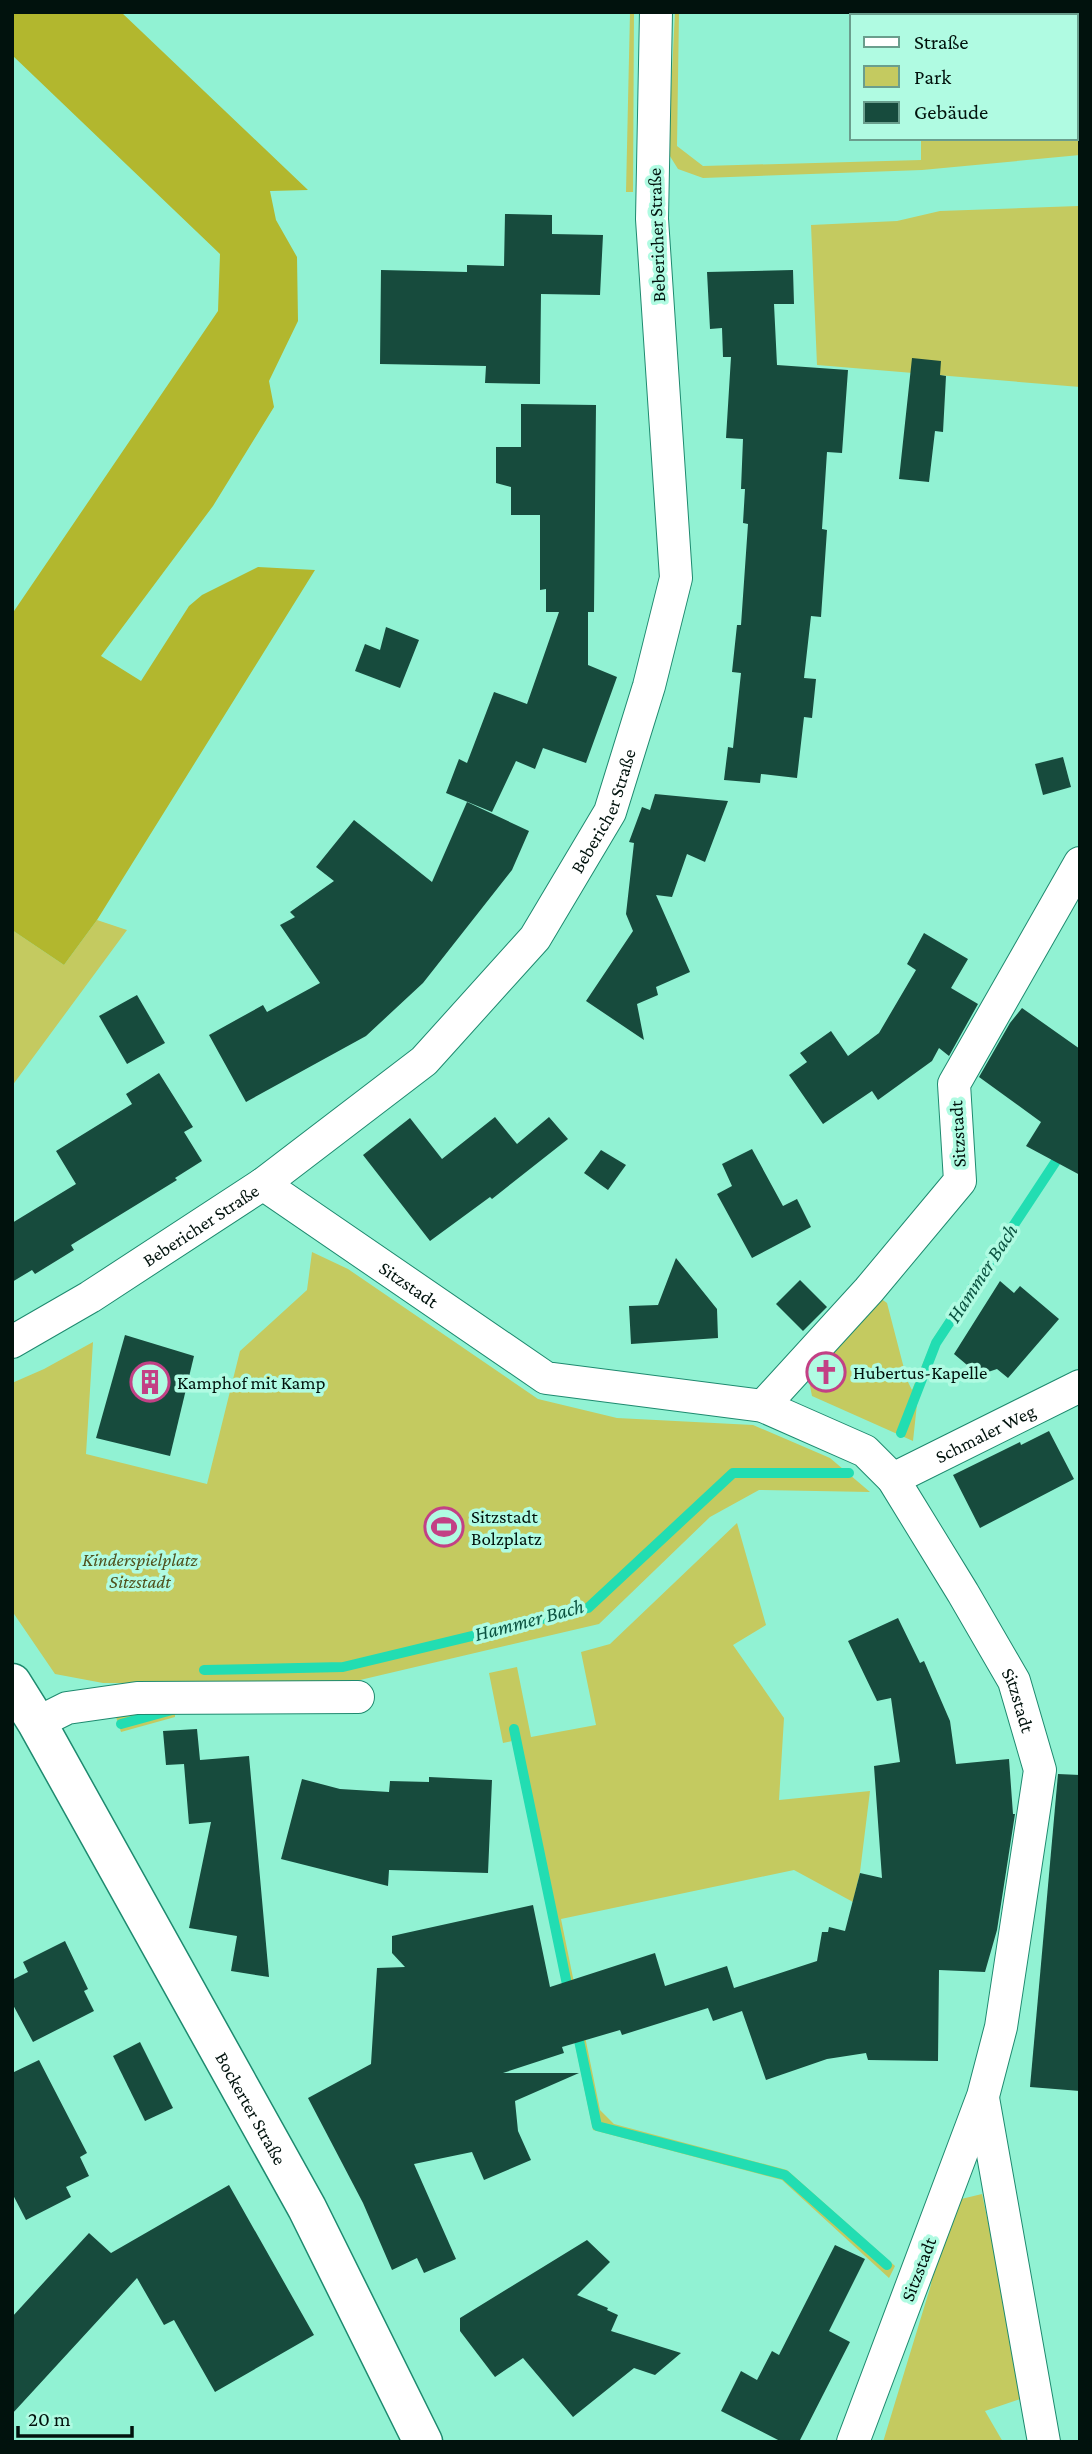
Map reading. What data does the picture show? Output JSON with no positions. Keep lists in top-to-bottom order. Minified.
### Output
{"streets":{"street":["Bebericher Straße","Sitzstadt","Schmaler Weg","Bockerter Straße"]},"crossings":[["Bebericher Straße","Sitzstadt"],["Sitzstadt","Schmaler Weg"]],"water":["Hammer Bach"],"parks":["Kinderspielplatz Sitzstadt"],"places":{"church":["Hubertus-Kapelle"],"building":["Kamphof mit Kamp"],"sports":["Sitzstadt Bolzplatz"]},"legend":["Straße","Park","Gebäude"],"scale_bar":"20 m"}
